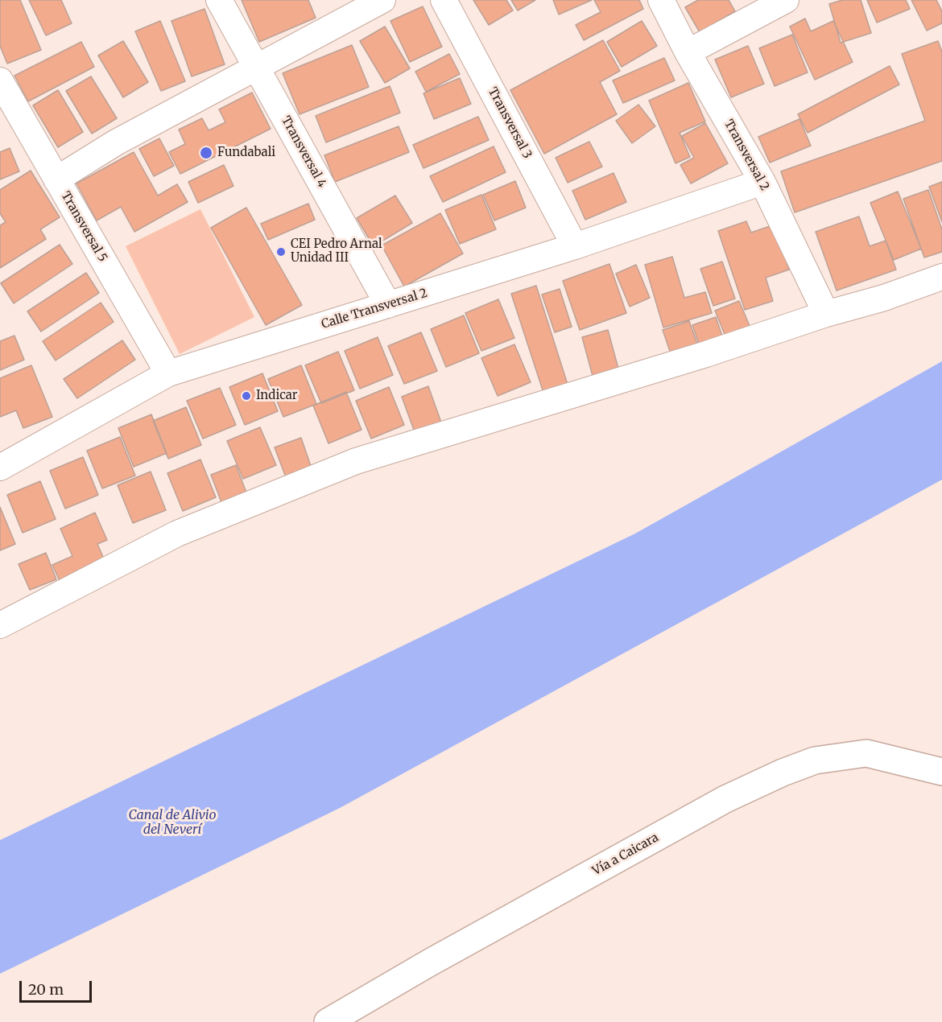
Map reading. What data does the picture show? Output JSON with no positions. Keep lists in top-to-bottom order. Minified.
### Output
{"streets":{"street":["Transversal 3","Transversal 4","Transversal 2","Transversal 5","Calle Transversal 2","Vía a Caicara"]},"crossings":[["Transversal 3","Calle Transversal 2"],["Transversal 4","Calle Transversal 2"],["Transversal 2","Calle Transversal 2"],["Transversal 5","Calle Transversal 2"]],"water":["Canal de Alivio del Neverí"],"places":["Fundabali","CEI Pedro Arnal Unidad III","Indicar"],"scale_bar":"20 m"}
